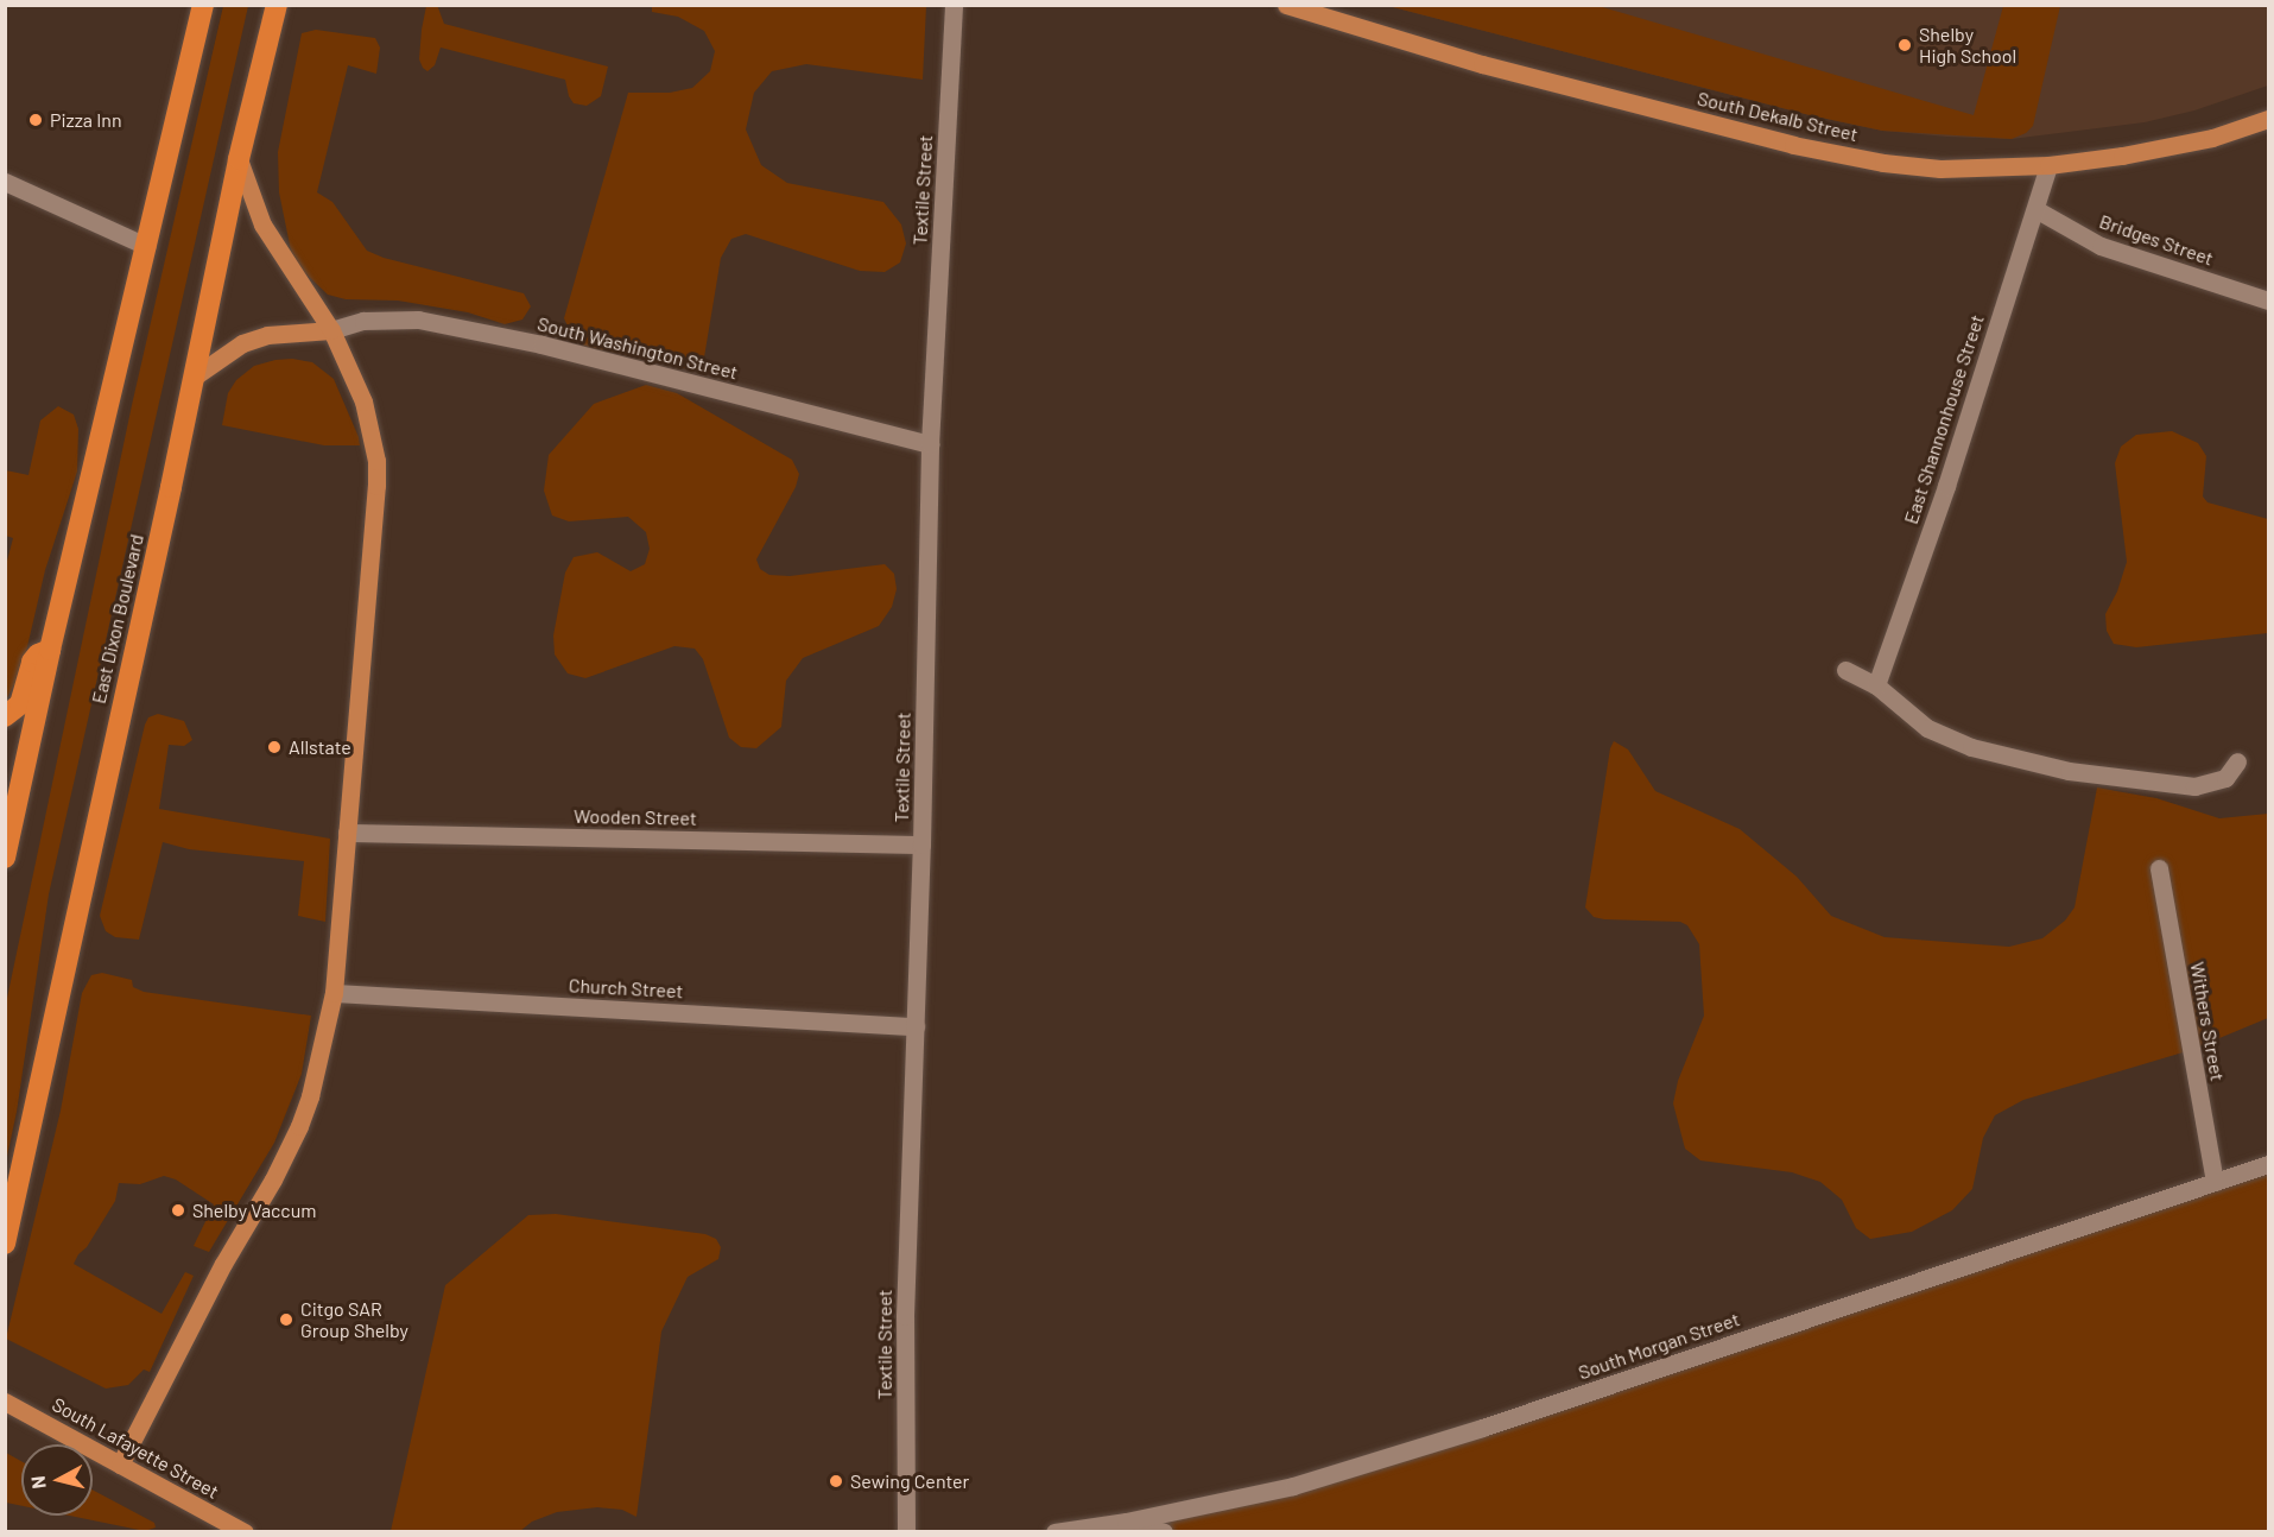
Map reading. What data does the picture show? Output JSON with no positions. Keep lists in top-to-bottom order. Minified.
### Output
{"streets":{"highway":["East Dixon Boulevard"],"main road":["South Dekalb Street","South Lafayette Street"],"street":["Textile Street","Bridges Street","South Washington Street","East Shannonhouse Street","Wooden Street","Church Street","Withers Street","South Morgan Street"]},"crossings":[["South Dekalb Street","East Shannonhouse Street"],["Textile Street","South Washington Street"],["Textile Street","Wooden Street"],["Textile Street","Church Street"],["Bridges Street","East Shannonhouse Street"],["Withers Street","South Morgan Street"]],"places":["Shelby High School","Pizza Inn","Allstate","Shelby Vaccum","Citgo SAR Group Shelby","Sewing Center"],"north":"left"}
